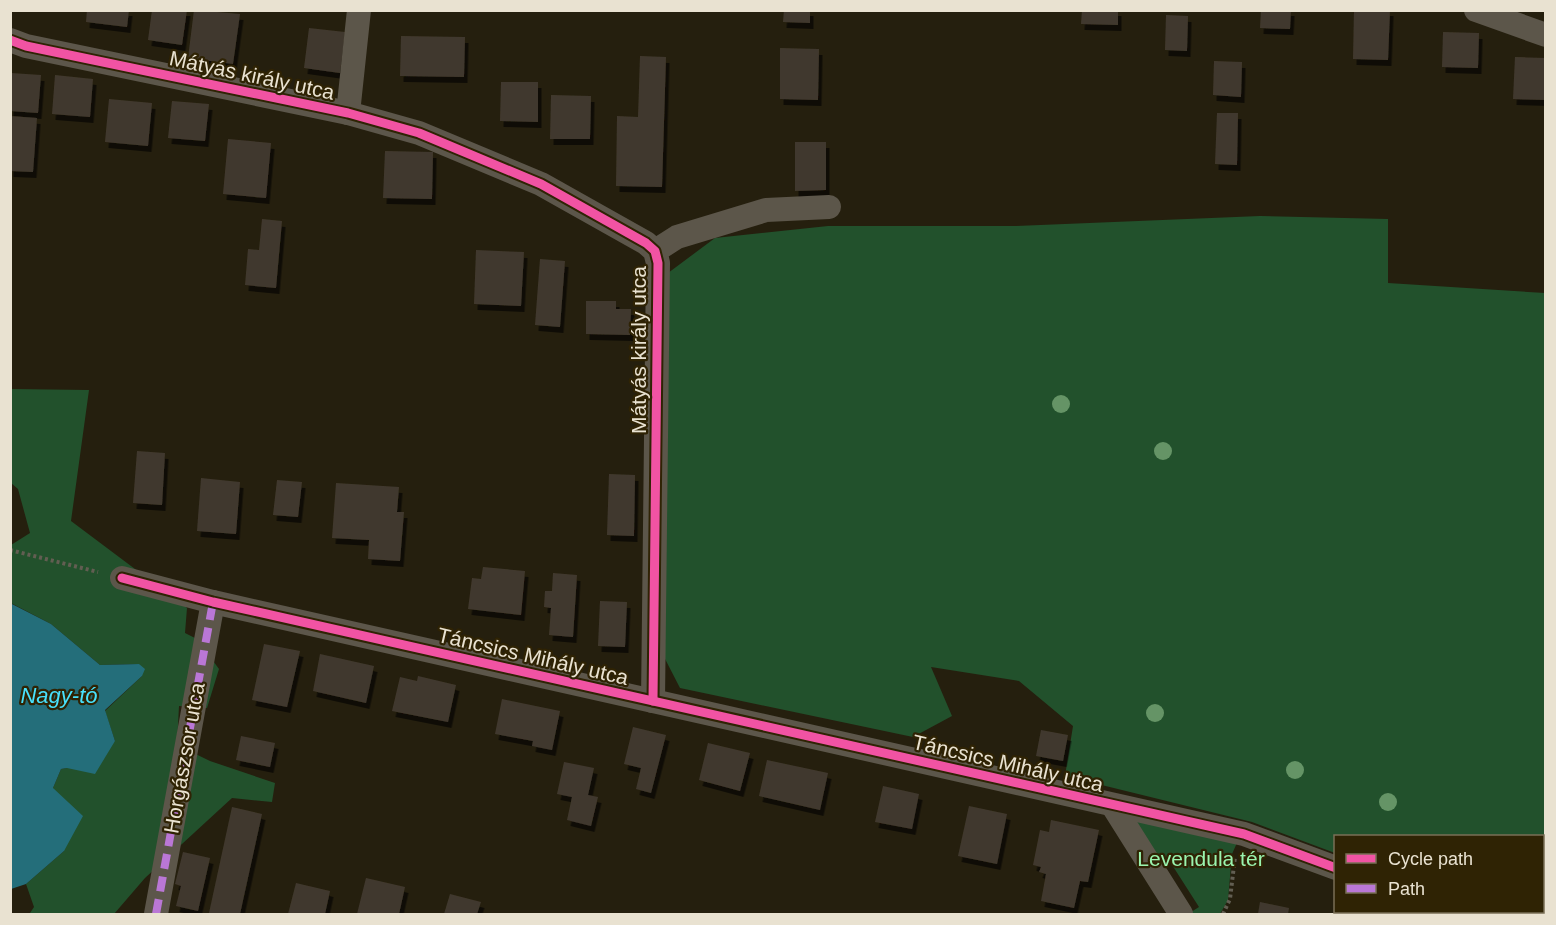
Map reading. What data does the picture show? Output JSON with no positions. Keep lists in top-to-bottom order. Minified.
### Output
{"streets":{"street":["Mátyás király utca","Táncsics Mihály utca","Horgászsor utca"]},"crossings":[["Mátyás király utca","Táncsics Mihály utca"],["Táncsics Mihály utca","Horgászsor utca"]],"water":["Nagy-tó"],"parks":["Levendula tér"],"legend":["Cycle path","Path"]}
